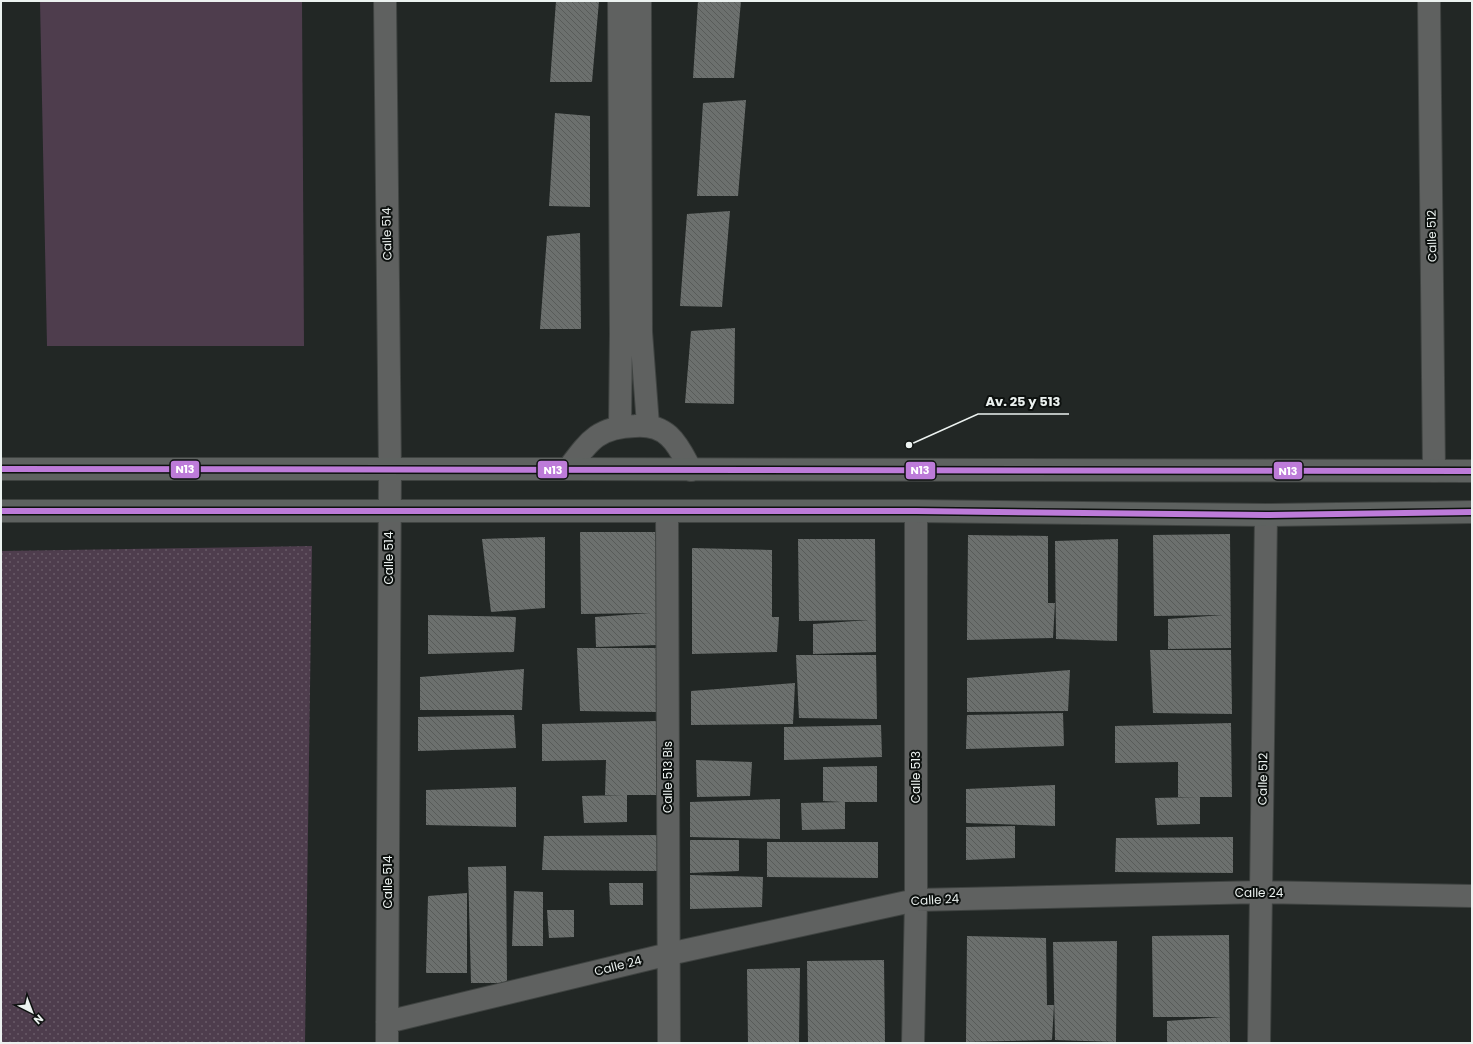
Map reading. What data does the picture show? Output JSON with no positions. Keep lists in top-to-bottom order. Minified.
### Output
{"streets":{"street":["Calle 514","Calle 512","Calle 513 Bis","Calle 513","Calle 24"]},"crossings":[["Calle 514","Calle 24"],["Calle 512","Calle 24"],["Calle 513 Bis","Calle 24"],["Calle 513","Calle 24"]],"places":["Av. 25 y 513"],"lines":["transit line N13"],"north":"bottom right"}
